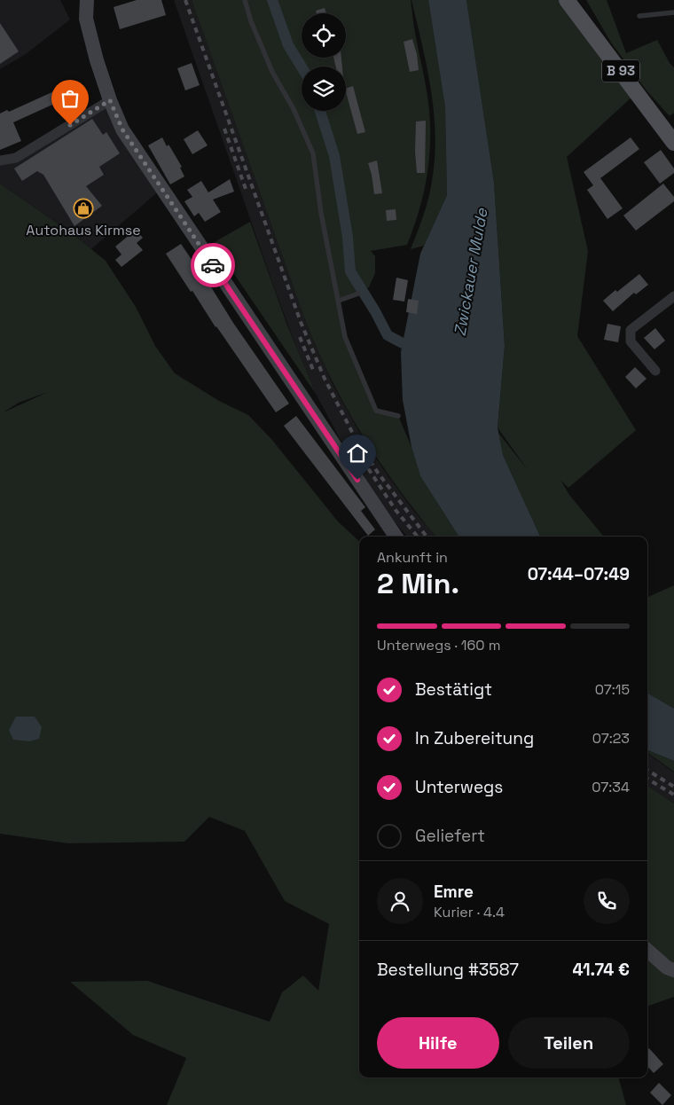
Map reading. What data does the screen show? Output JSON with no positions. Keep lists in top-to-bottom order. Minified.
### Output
{"streets":{"main road":["B 93"]},"water":["Zwickauer Mulde"],"places":{"shop":["Autohaus Kirmse"]},"page":{"heading":["2 Min.","Ankunft in","07:44–07:49"],"panel":["Emre","Kurier · 4.4","Bestellung #3587","41.74 €"],"bar":"Unterwegs · 160 m","list":[["Bestätigt","07:15"],["In Zubereitung","07:23"],["Unterwegs","07:34"],"Geliefert"],"buttons":["Hilfe","Teilen"]}}
